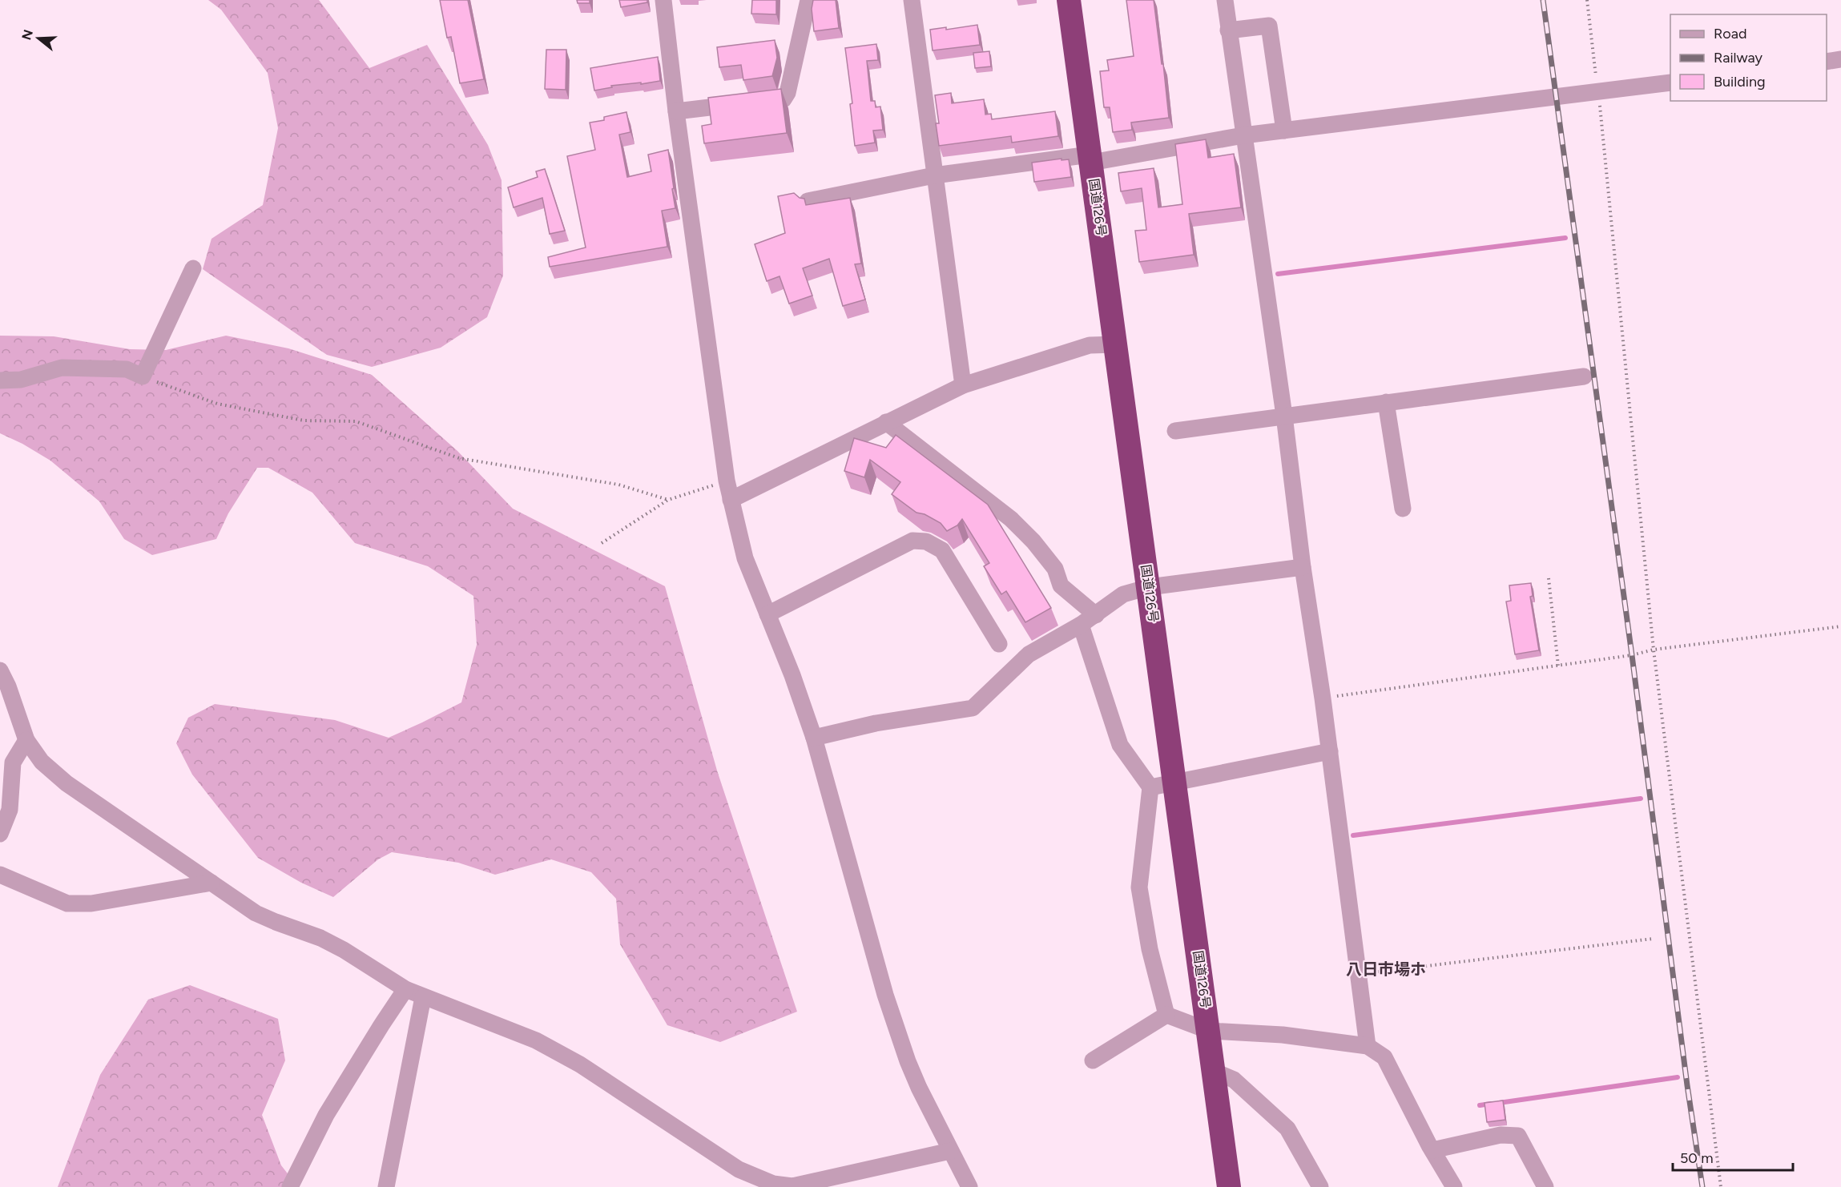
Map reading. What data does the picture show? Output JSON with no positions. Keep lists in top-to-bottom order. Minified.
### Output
{"streets":{"highway":["国道126号"]},"districts":["八日市場ホ"],"legend":["Road","Railway","Building"],"scale_bar":"50 m","north":"left"}
